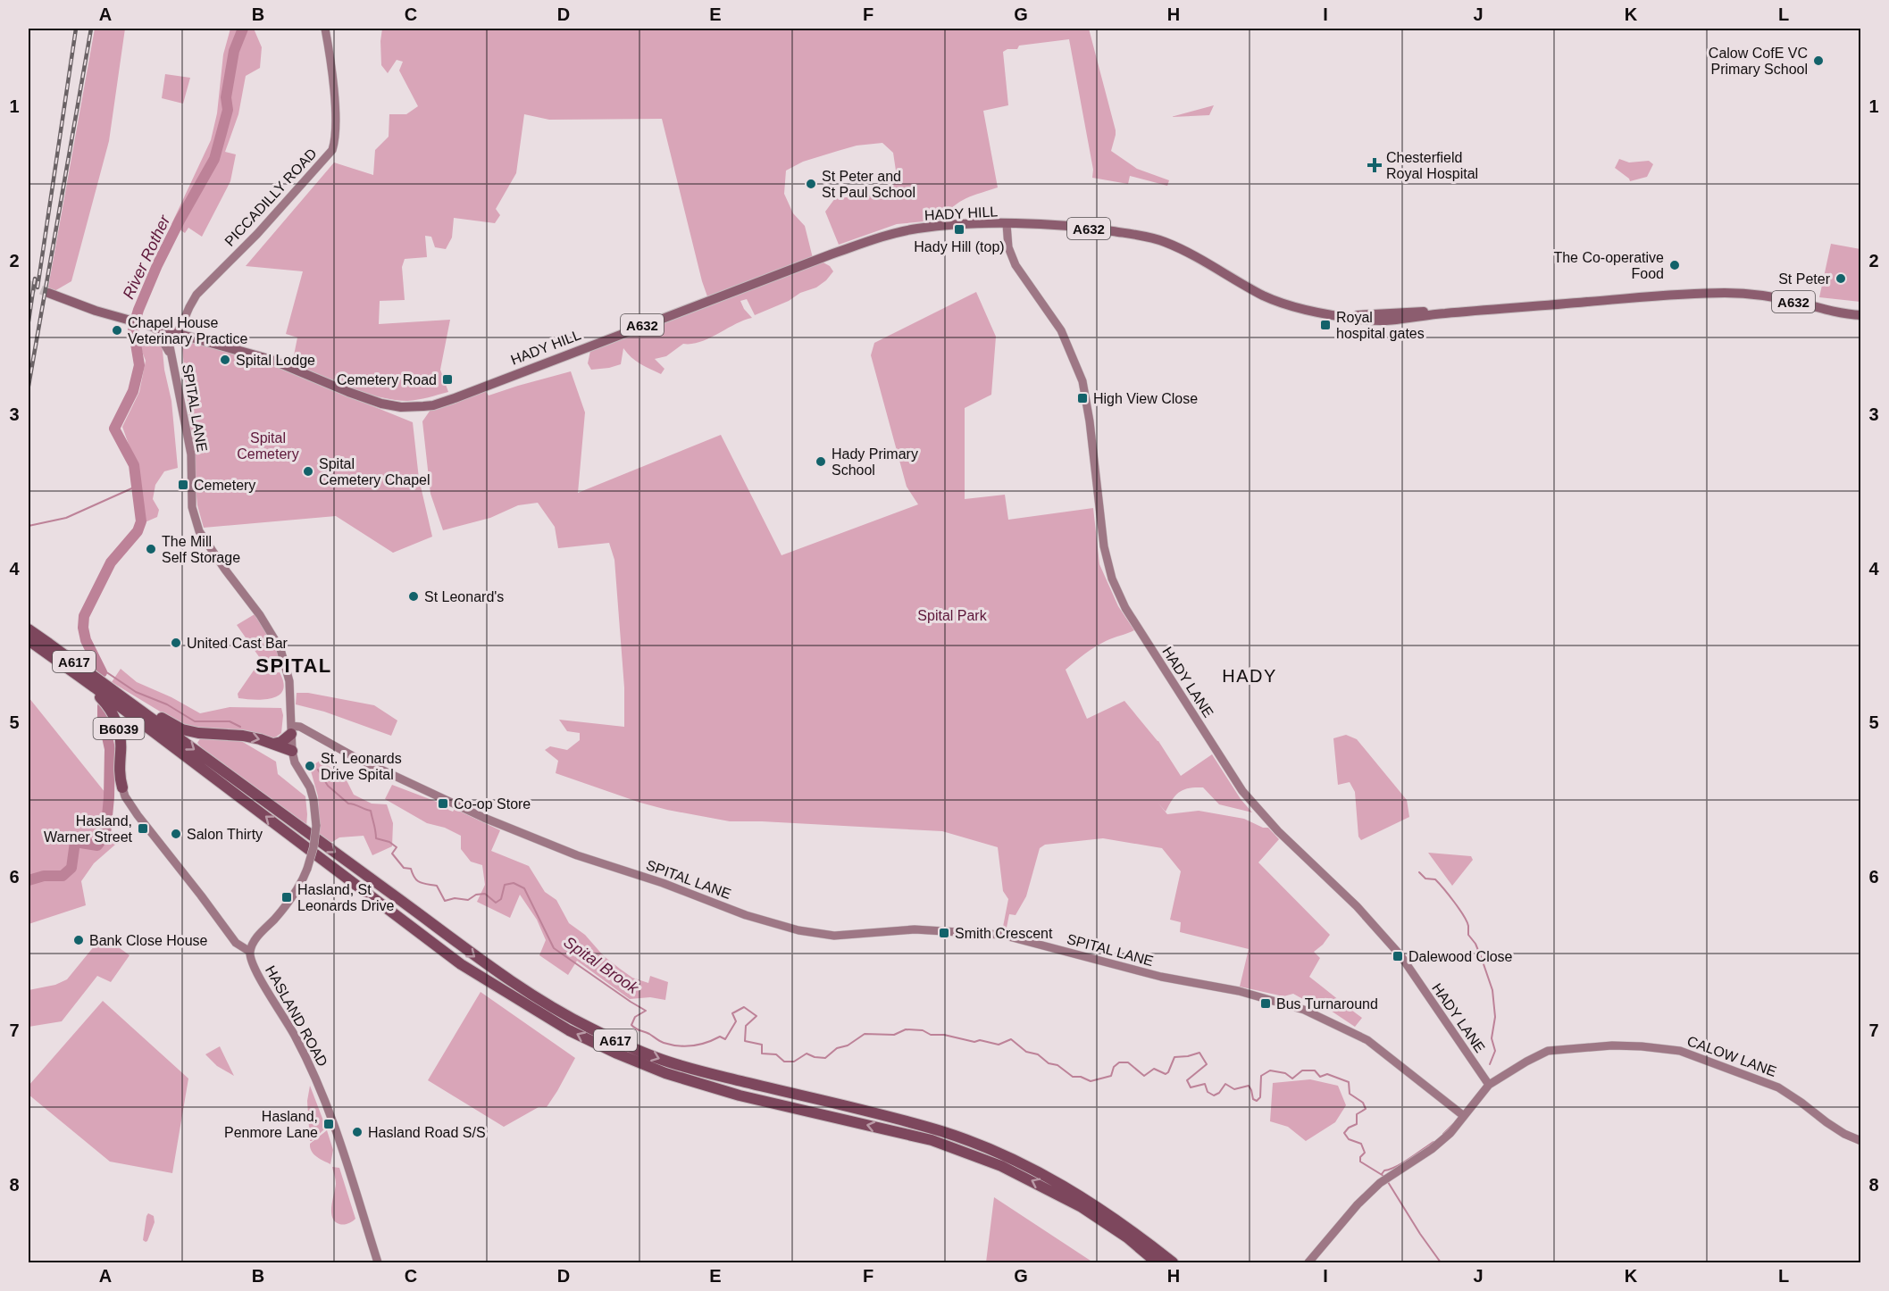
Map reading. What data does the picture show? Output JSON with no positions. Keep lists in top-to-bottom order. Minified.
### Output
{"streets":{"highway":["A617","B6039"],"main road":["HADY HILL","A632"],"street":["PICCADILLY ROAD","SPITAL LANE","HADY LANE","HASLAND ROAD","CALOW LANE"]},"crossings":[["PICCADILLY ROAD","HADY HILL"],["PICCADILLY ROAD","SPITAL LANE"],["HADY HILL","SPITAL LANE"],["HADY HILL","HADY LANE"],["SPITAL LANE","CALOW LANE"],["A617","B6039"],["HADY LANE","CALOW LANE"],["B6039","HASLAND ROAD"]],"districts":["SPITAL","HADY"],"water":["River Rother","Spital Brook"],"parks":["Spital Cemetery","Spital Park"],"places":{"other":["Calow CofE VC Primary School","St Peter and St Paul School","The Co-operative Food","St Peter","Chapel House Veterinary Practice","Spital Lodge","Hady Primary School","Spital Cemetery Chapel","The Mill Self Storage","St Leonard's","United Cast Bar","St. Leonards Drive Spital","Salon Thirty","Bank Close House","Hasland Road S/S"],"health":["Chesterfield Royal Hospital"],"transit":["Hady Hill (top)","Royal hospital gates","Cemetery Road","High View Close","Cemetery","Co-op Store","Hasland, Warner Street","Hasland, St Leonards Drive","Smith Crescent","Dalewood Close","Bus Turnaround","Hasland, Penmore Lane"]},"grid":{"columns":["A","B","C","D","E","F","G","H","I","J","K","L"],"rows":["1","2","3","4","5","6","7","8"]}}
